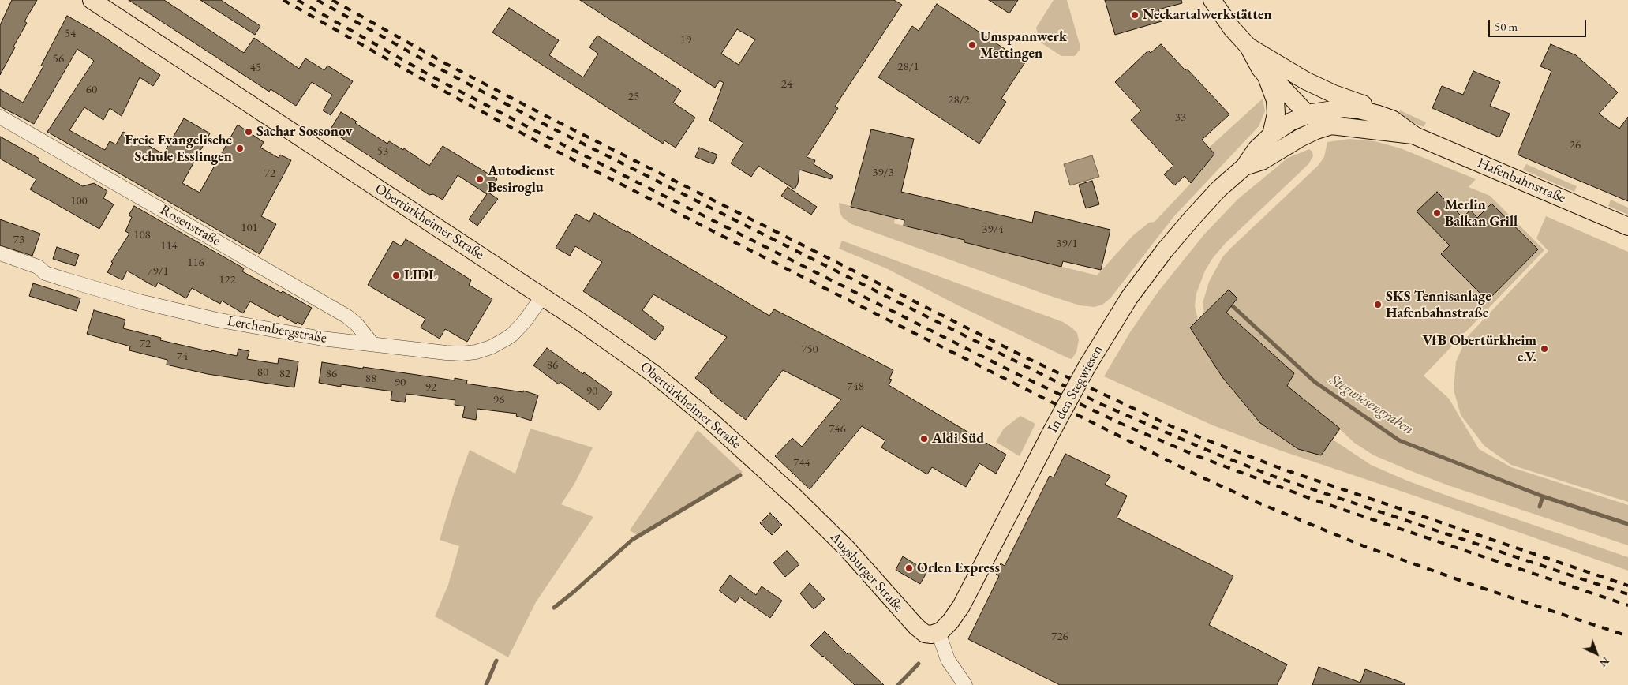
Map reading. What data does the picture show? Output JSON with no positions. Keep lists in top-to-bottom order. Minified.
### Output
{"streets":{"main road":["Hafenbahnstraße","Obertürkheimer Straße","In den Stegwiesen","Augsburger Straße"],"street":["Rosenstraße","Lerchenbergstraße"]},"crossings":[["Hafenbahnstraße","In den Stegwiesen"],["Obertürkheimer Straße","Lerchenbergstraße"],["Obertürkheimer Straße","Augsburger Straße"],["Rosenstraße","Lerchenbergstraße"],["In den Stegwiesen","Augsburger Straße"]],"water":["Stegwiesengraben"],"places":["Neckartalwerkstätten","Umspannwerk Mettingen","Sachar Sossonov","Freie Evangelische Schule Esslingen","Autodienst Besiroglu","Merlin Balkan Grill","LIDL","SKS Tennisanlage Hafenbahnstraße","VfB Obertürkheim e.V.","Aldi Süd","Orlen Express"],"house_numbers":["54","19","56","28/1","45","24","60","25","28/2","33","26","53","39/3","72","100","101","39/4","108","73","39/1","114","116","79/1","122","72","750","74","86","80","82","86","88","90","748","92","90","96","746","744","726"],"scale_bar":"50 m","north":"bottom right"}
